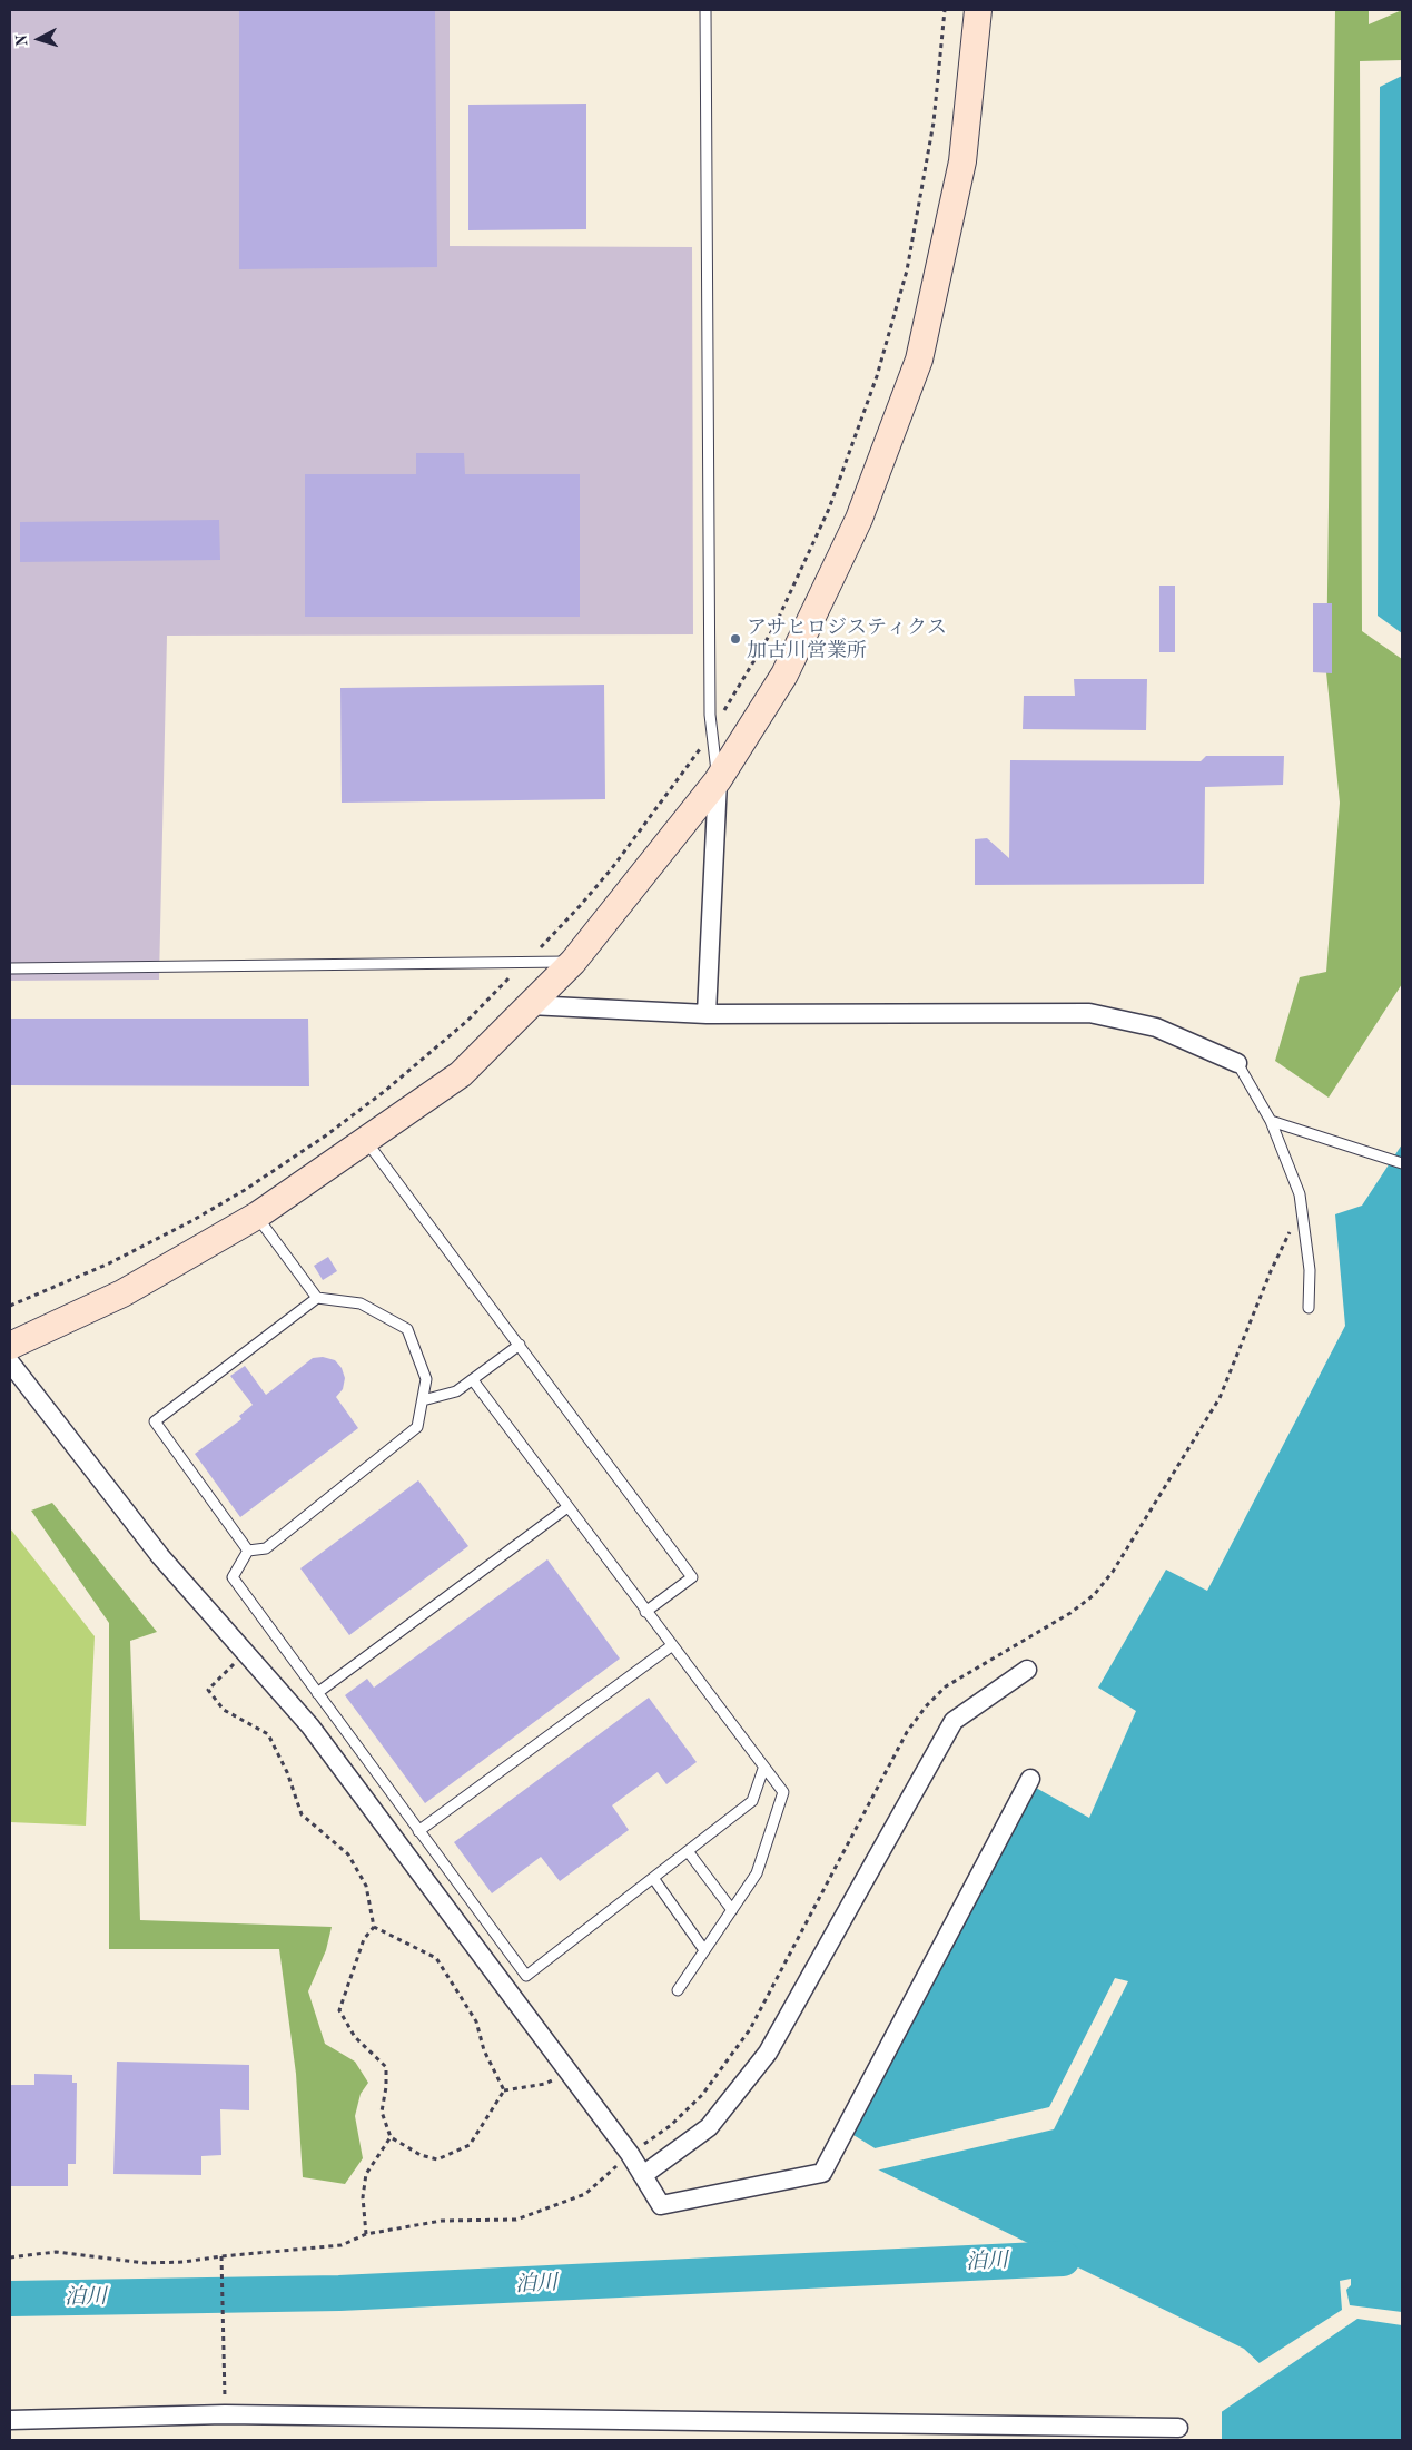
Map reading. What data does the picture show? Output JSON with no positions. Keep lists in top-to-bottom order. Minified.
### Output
{"water":["泊川"],"places":["アサヒロジスティクス 加古川営業所"],"north":"left"}
